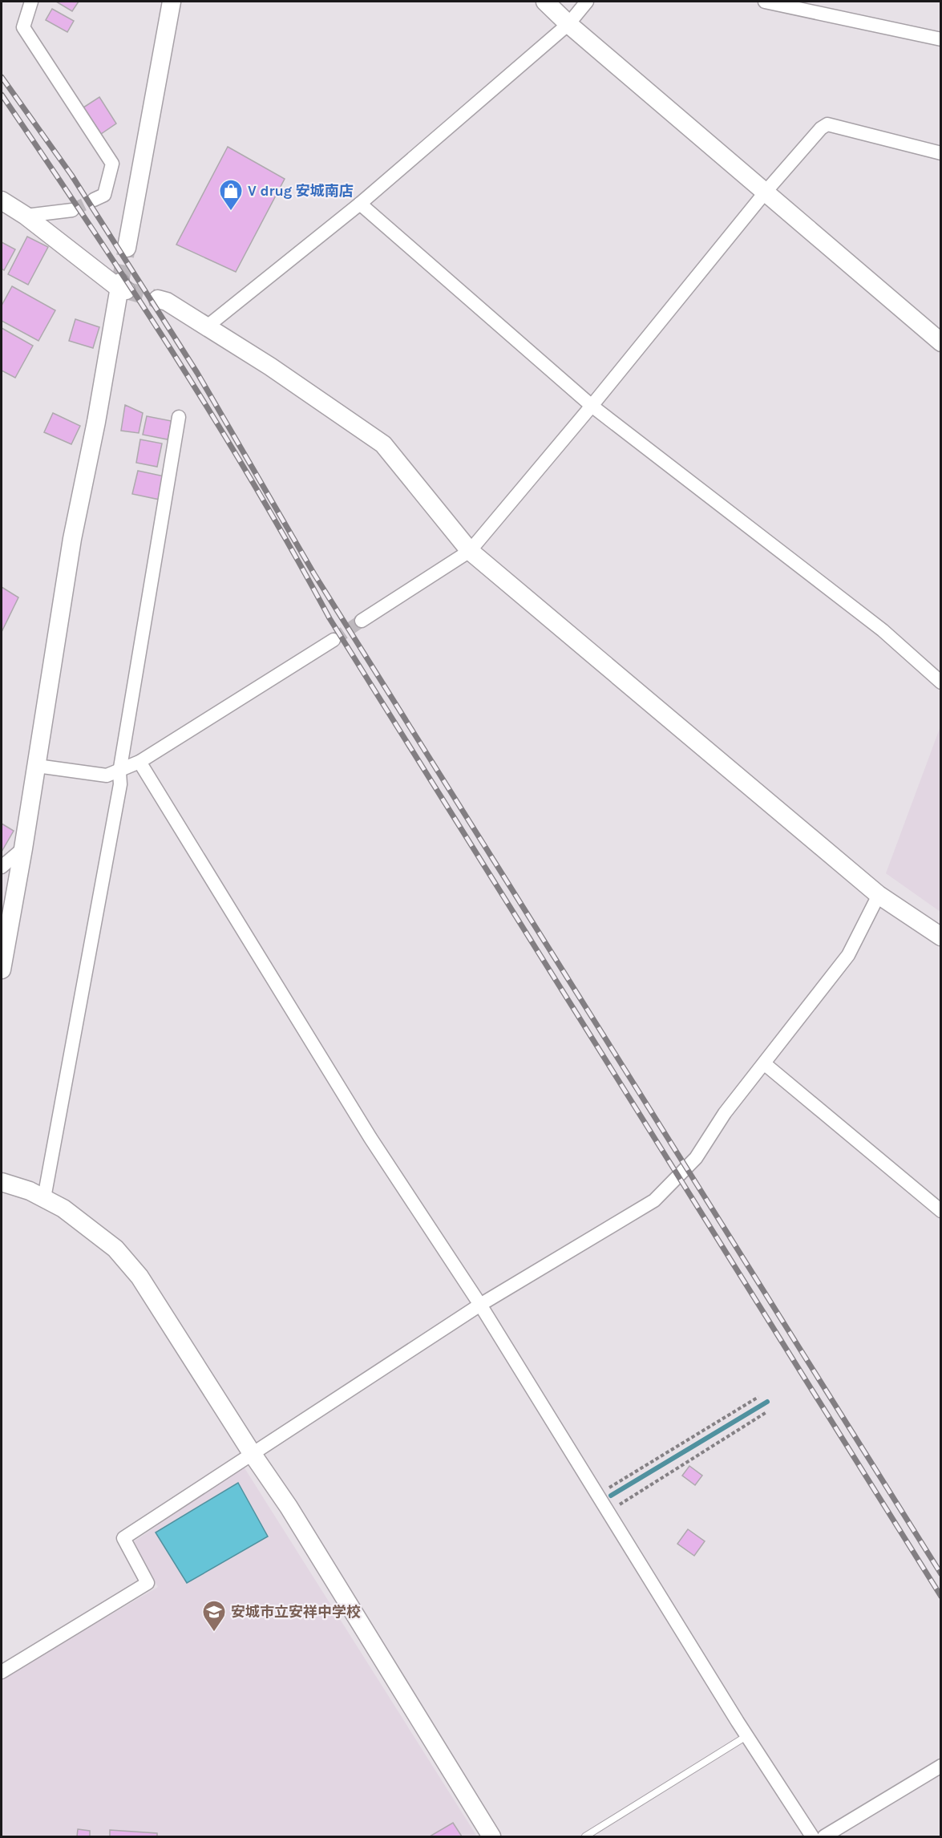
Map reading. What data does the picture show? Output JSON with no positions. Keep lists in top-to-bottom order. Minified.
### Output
{"places":{"shop":["V drug 安城南店"],"school or university":["安城市立安祥中学校"]}}
